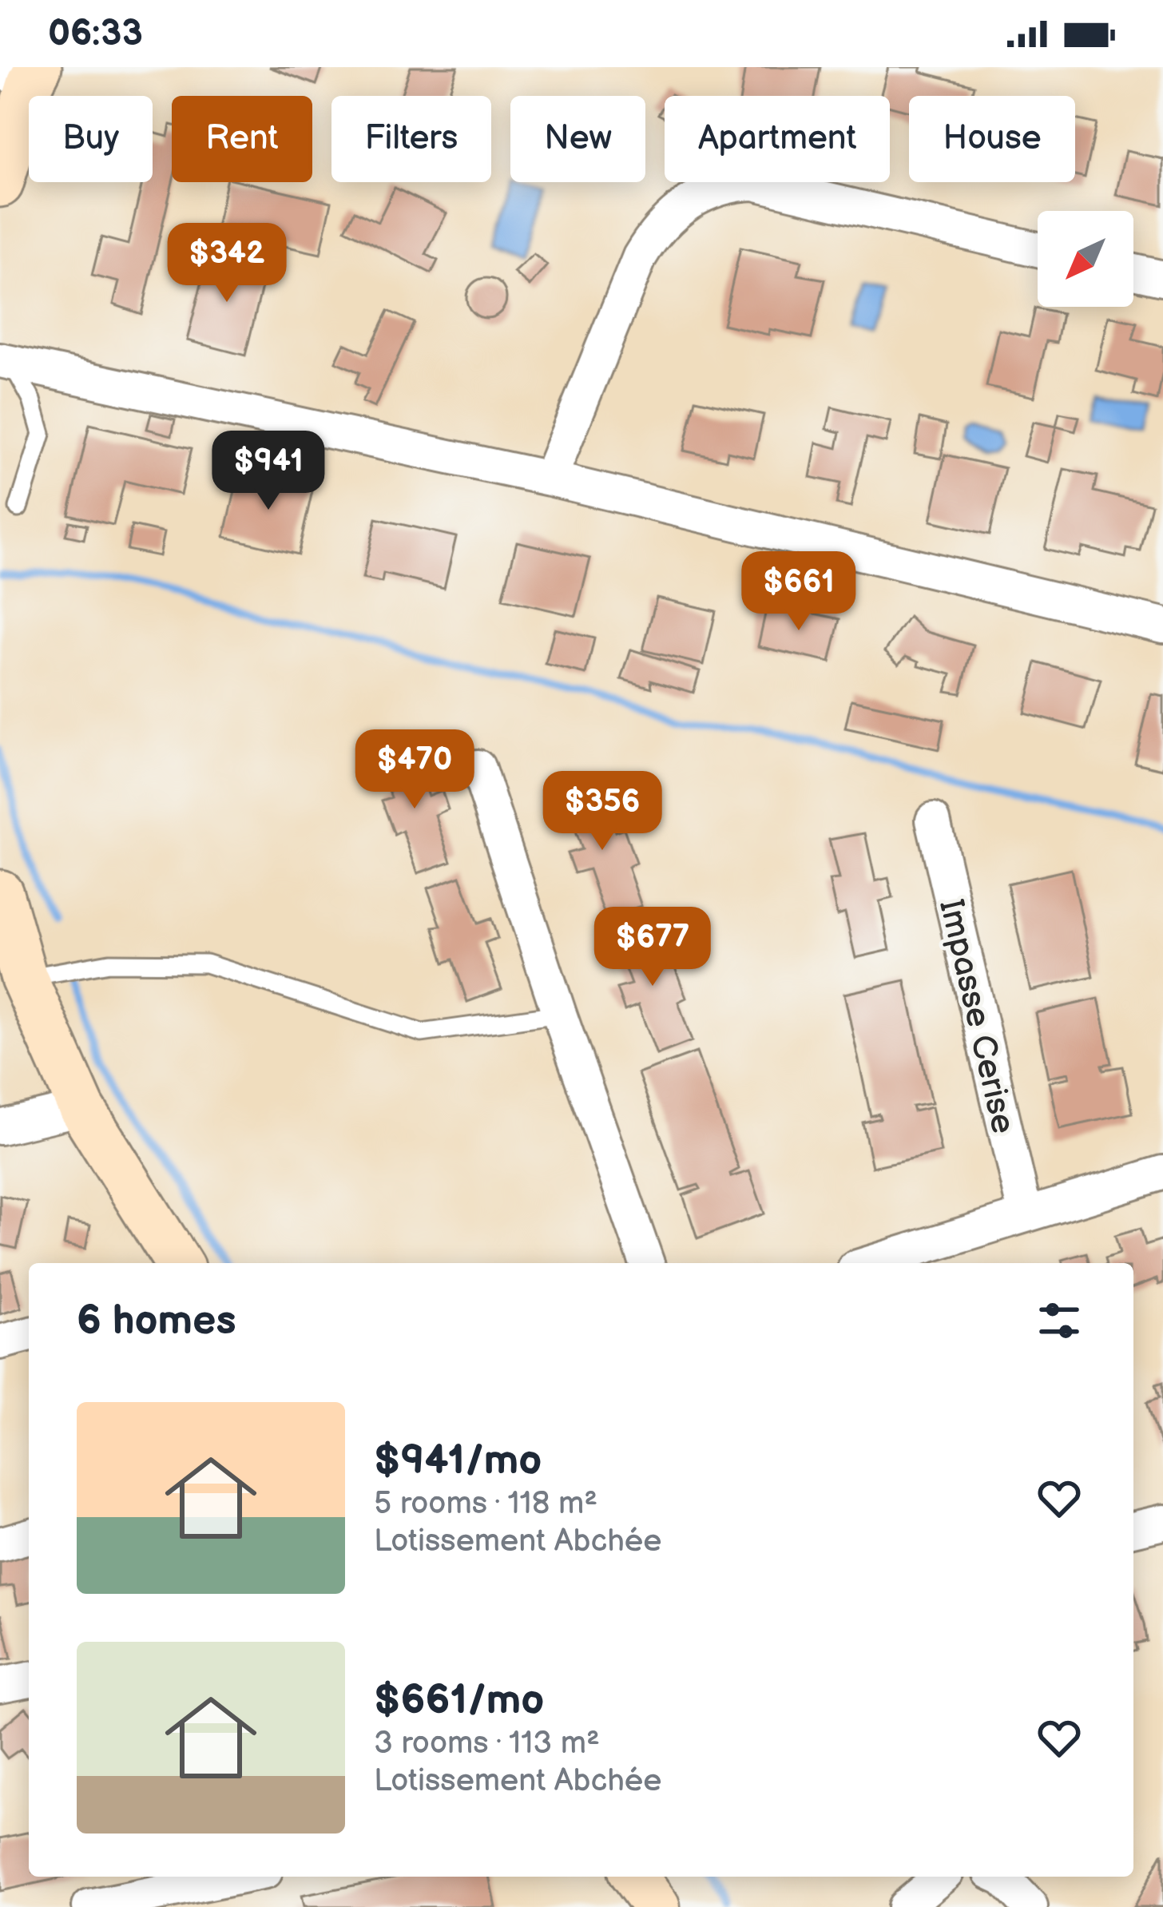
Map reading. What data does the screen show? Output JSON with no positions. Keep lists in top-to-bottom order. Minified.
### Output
{"streets":{"street":["Impasse Cerise"]},"north":"bottom left","page":{"status":"06:33","chip":["Buy","Rent","Filters","New","Apartment","House"],"price":["$342","$941","$661","$470","$356","$677"],"heading":"6 homes","list":[{"name":"$941/mo","note":"5 rooms · 118 m² · Lotissement Abchée"},{"name":"$661/mo","note":"3 rooms · 113 m² · Lotissement Abchée"}]}}
